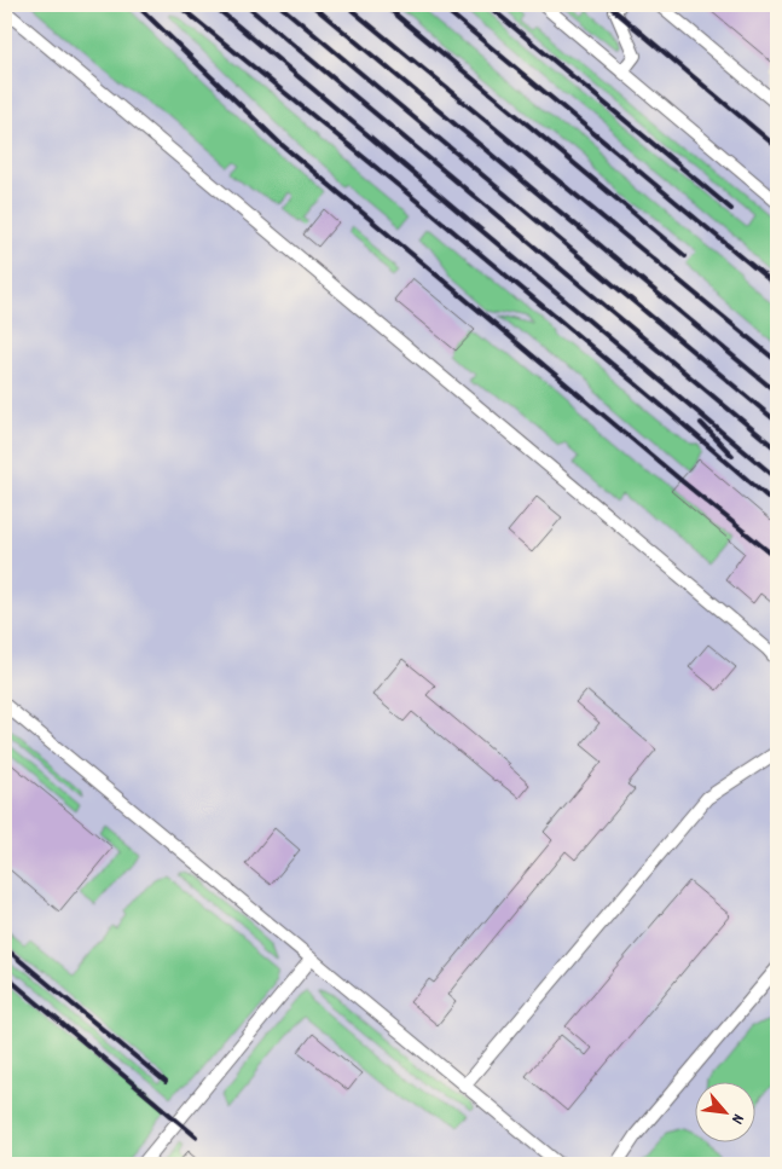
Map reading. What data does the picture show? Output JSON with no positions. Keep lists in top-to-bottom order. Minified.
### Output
{"north":"bottom right"}
